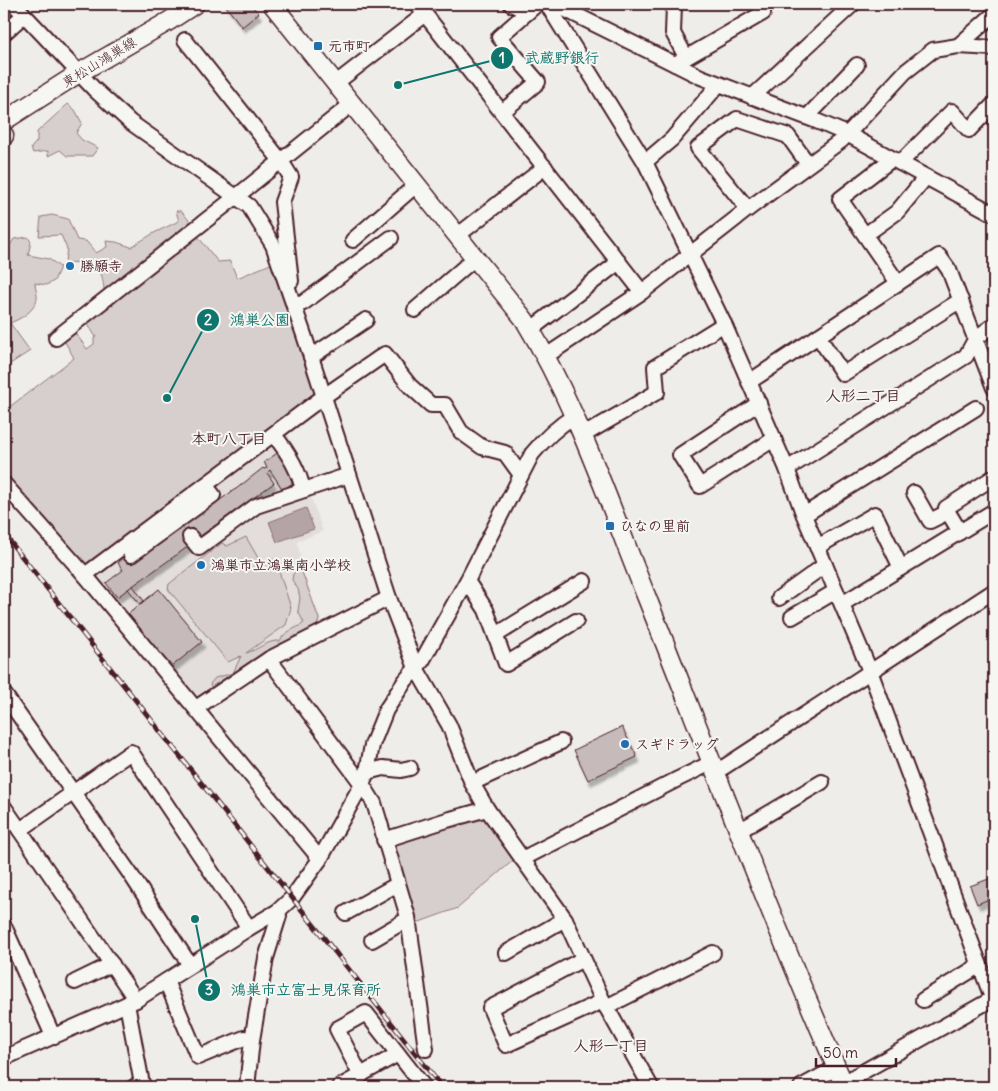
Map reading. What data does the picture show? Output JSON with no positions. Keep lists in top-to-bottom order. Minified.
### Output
{"streets":{"main road":["東松山鴻巣線"]},"districts":["人形二丁目","本町八丁目","人形一丁目"],"places":{"transit":["元市町","ひなの里前"],"other":["武蔵野銀行","勝願寺","鴻巣公園","鴻巣市立鴻巣南小学校","スギドラッグ","鴻巣市立富士見保育所"]},"scale_bar":"50 m"}
